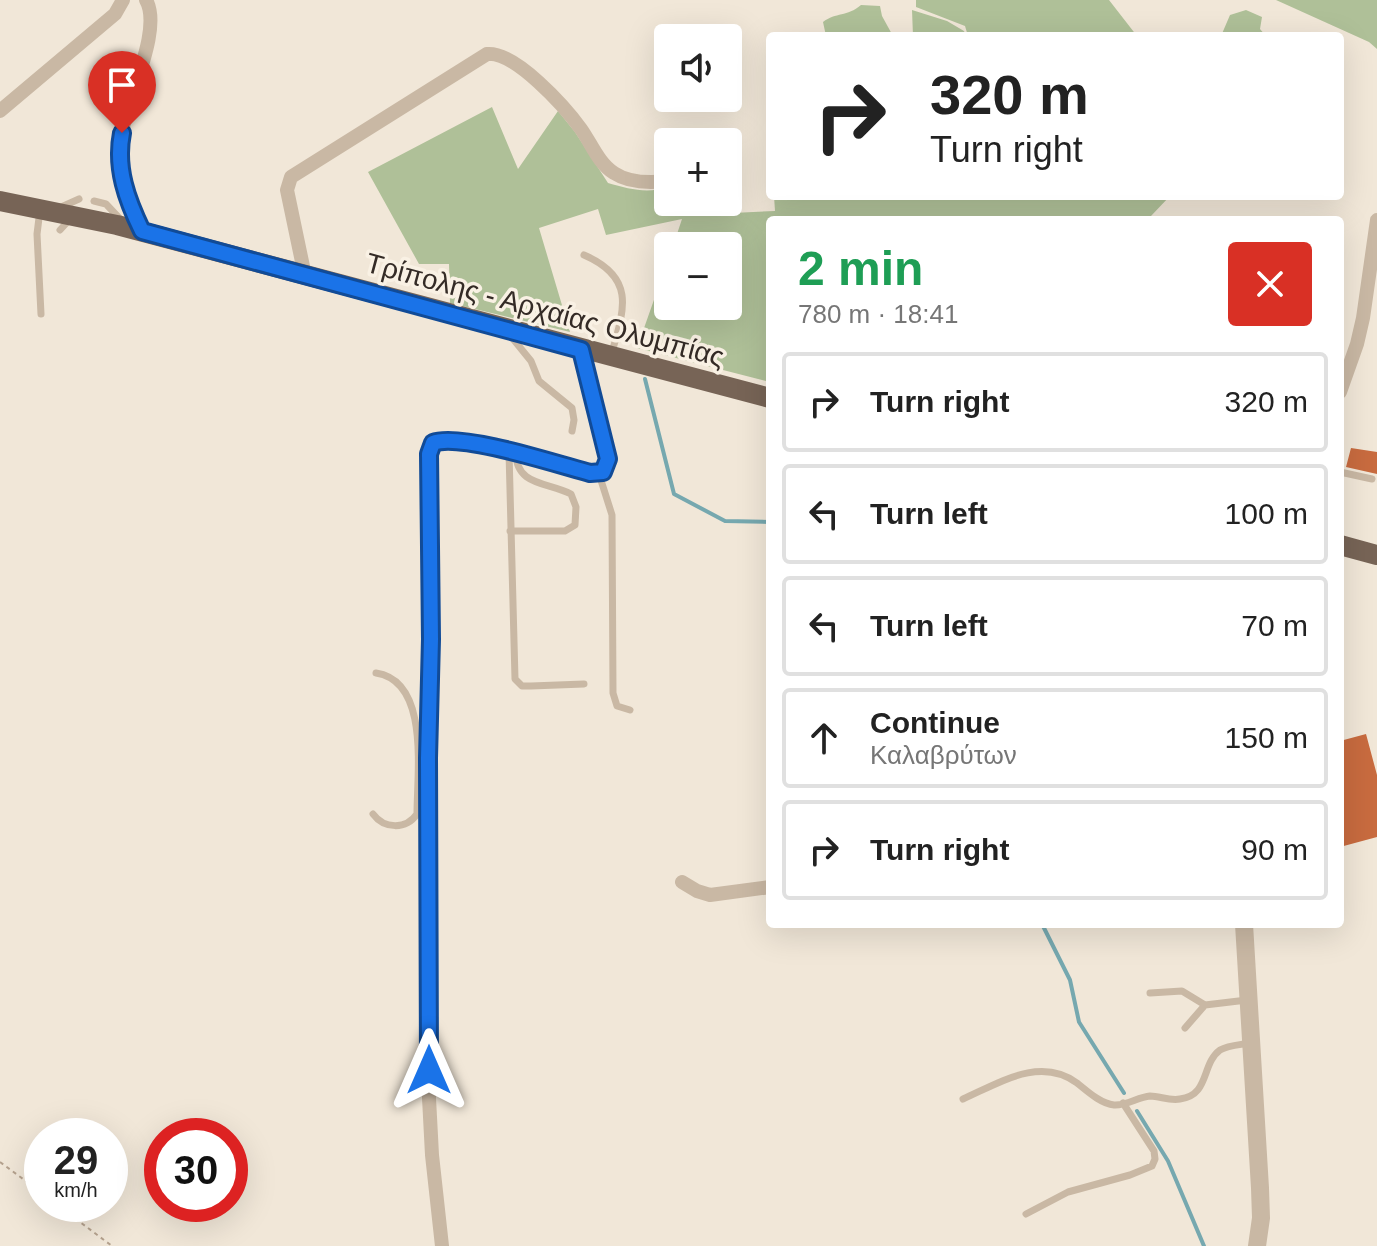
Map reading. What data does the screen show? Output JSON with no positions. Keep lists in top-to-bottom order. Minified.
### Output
{"streets":{"main road":["Τρίπολης - Αρχαίας Ολυμπίας"]},"page":{"map_buttons":["+","−"],"turn":["320 m","Turn right"],"heading":["2 min","780 m · 18:41"],"list":[{"name":"Turn right","value":"320 m"},{"name":"Turn left","value":"100 m"},{"name":"Turn left","value":"70 m"},{"name":"Continue","note":"Καλαβρύτων","value":"150 m"},{"name":"Turn right","value":"90 m"}],"speed":"29 km/h","limit":"30"}}
